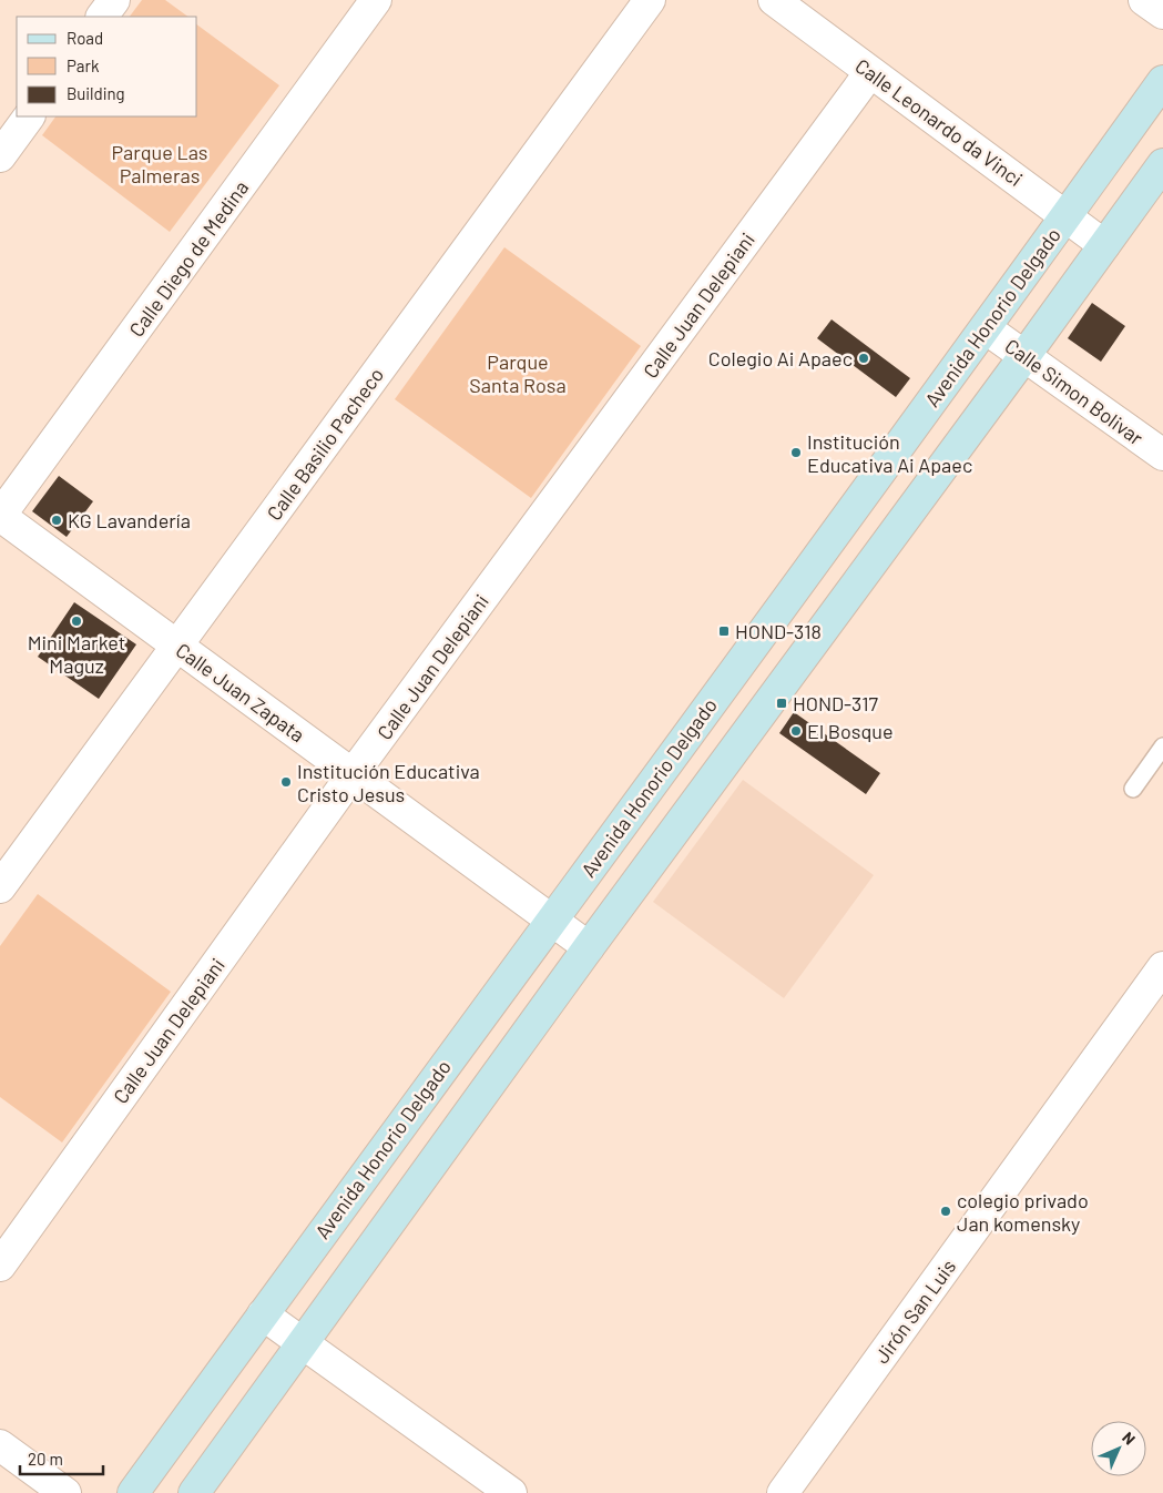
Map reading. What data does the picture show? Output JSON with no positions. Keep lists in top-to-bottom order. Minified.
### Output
{"streets":{"street":["Calle Leonardo da Vinci","Calle Diego de Medina","Calle Juan Delepiani","Avenida Honorio Delgado","Calle Simon Bolivar","Calle Basilio Pacheco","Calle Juan Zapata","Jirón San Luis"]},"crossings":[["Calle Leonardo da Vinci","Calle Juan Delepiani"],["Calle Leonardo da Vinci","Avenida Honorio Delgado"],["Calle Diego de Medina","Calle Juan Zapata"],["Calle Juan Delepiani","Calle Juan Zapata"],["Avenida Honorio Delgado","Calle Simon Bolivar"],["Avenida Honorio Delgado","Calle Juan Zapata"],["Calle Basilio Pacheco","Calle Juan Zapata"]],"parks":["Parque Las Palmeras","Parque Santa Rosa"],"places":{"other":["Colegio Ai Apaec","Institución Educativa Ai Apaec","KG Lavandería","Mini Market Maguz","El Bosque","Institución Educativa Cristo Jesus","colegio privado Jan komensky"],"transit":["HOND-318","HOND-317"]},"legend":["Road","Park","Building"],"scale_bar":"20 m","north":"top right"}
